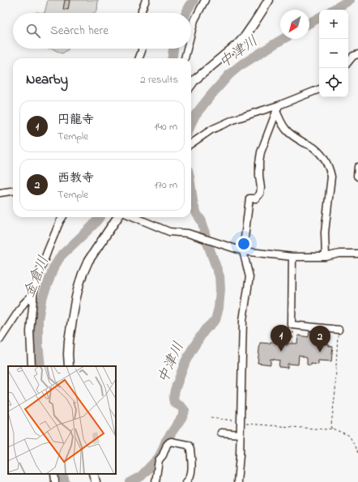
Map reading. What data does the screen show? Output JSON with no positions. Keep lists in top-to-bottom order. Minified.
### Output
{"water":["中津川","金倉川"],"north":"bottom left","page":{"map_buttons":["+","−"],"search":"Search here","heading":["Nearby","2 results"],"list":[{"mark":"1","name":"円龍寺","note":"Temple","value":"140 m"},{"mark":"2","name":"西教寺","note":"Temple","value":"170 m"}],"pins":["1","2"]}}
